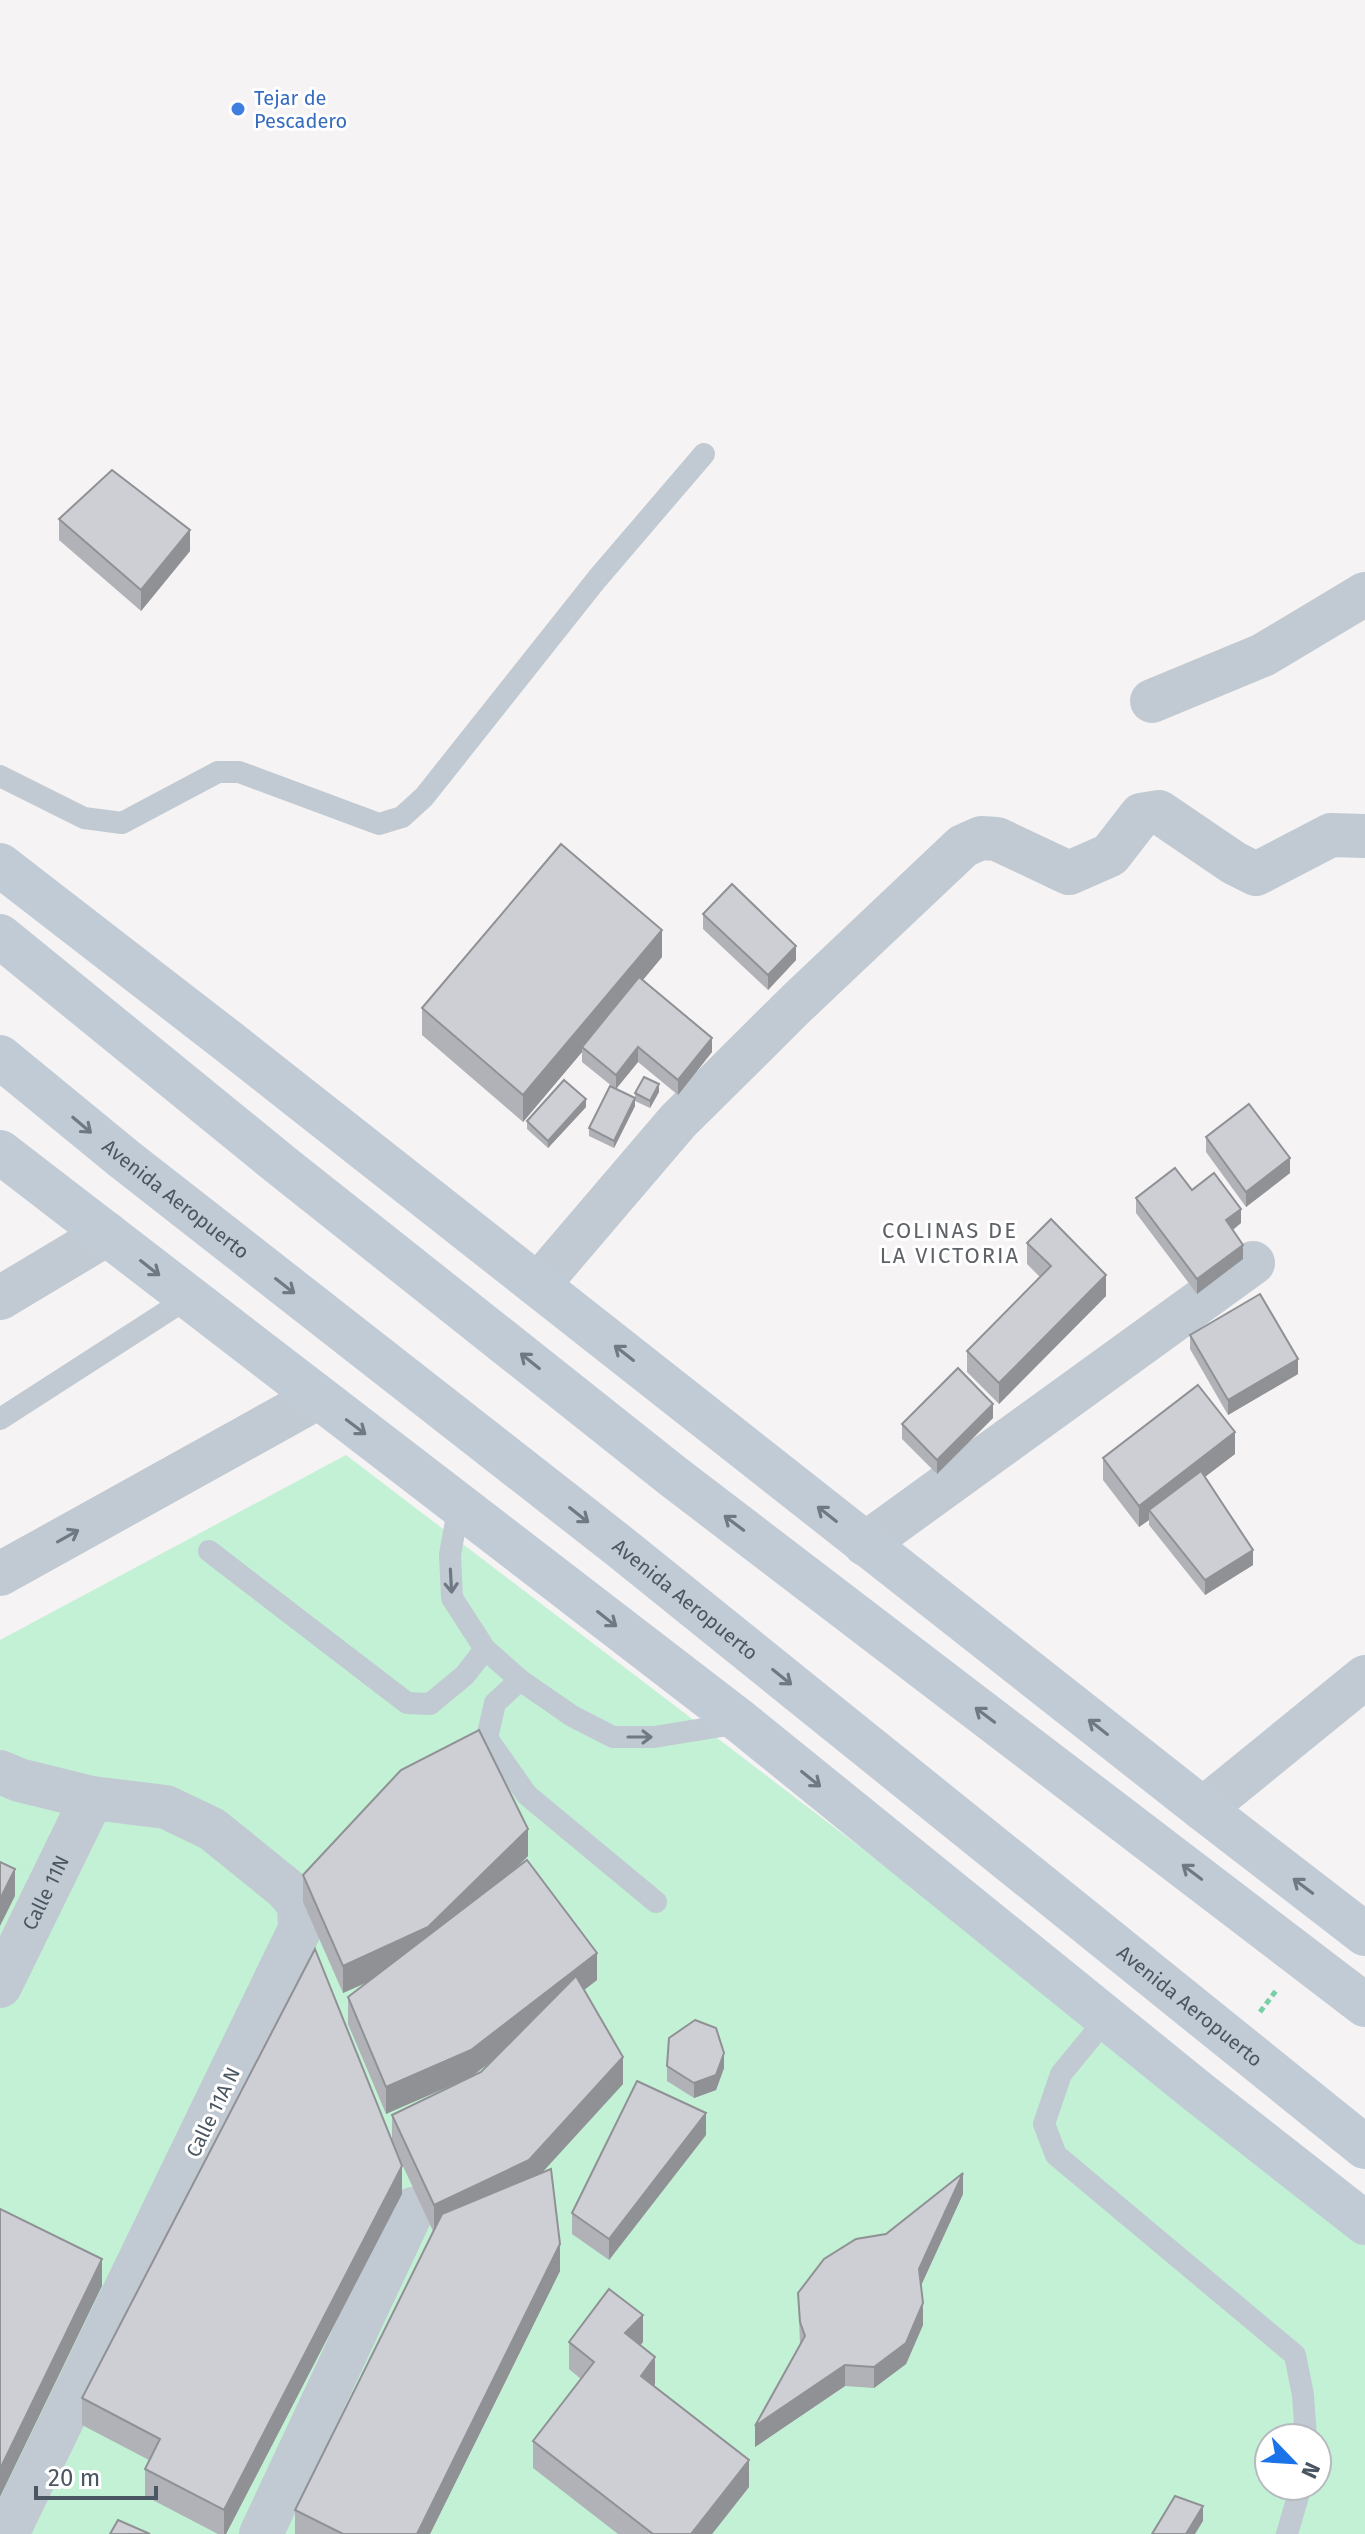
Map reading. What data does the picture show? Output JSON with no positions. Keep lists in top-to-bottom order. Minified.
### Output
{"streets":{"main road":["Avenida Aeropuerto"],"street":["Calle 11N","Calle 11A N"]},"crossings":[["Calle 11N","Calle 11A N"]],"districts":["COLINAS DE LA VICTORIA"],"places":["Tejar de Pescadero"],"scale_bar":"20 m","north":"bottom right"}
